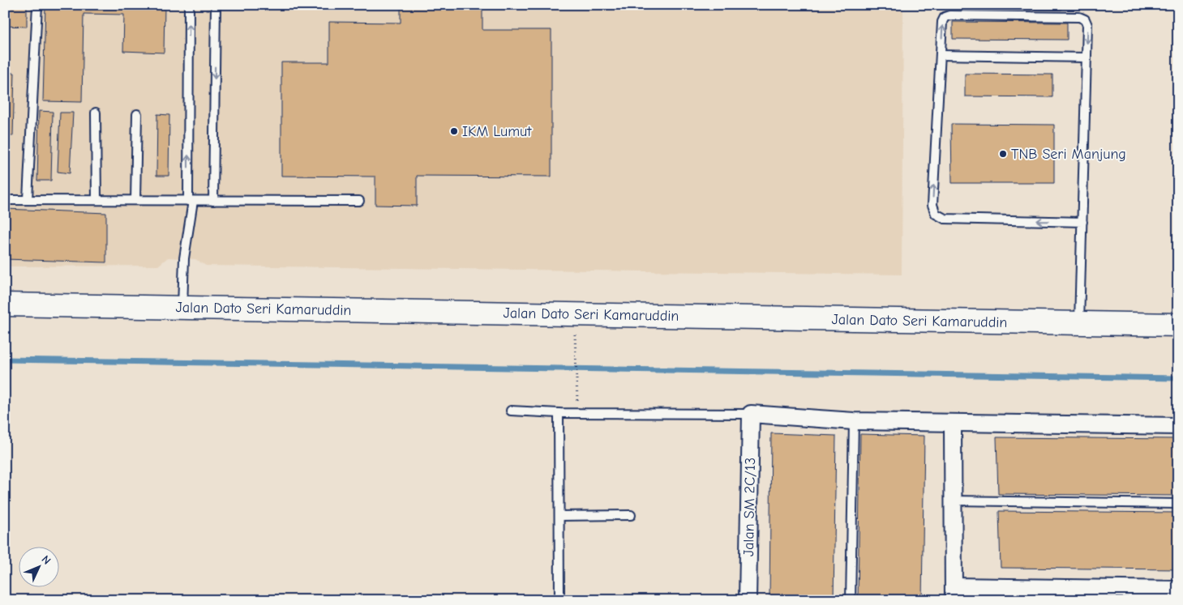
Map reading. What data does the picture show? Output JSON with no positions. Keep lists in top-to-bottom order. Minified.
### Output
{"streets":{"street":["Jalan Dato Seri Kamaruddin","Jalan SM 2C/13"]},"places":["IKM Lumut","TNB Seri Manjung"],"north":"top right"}
